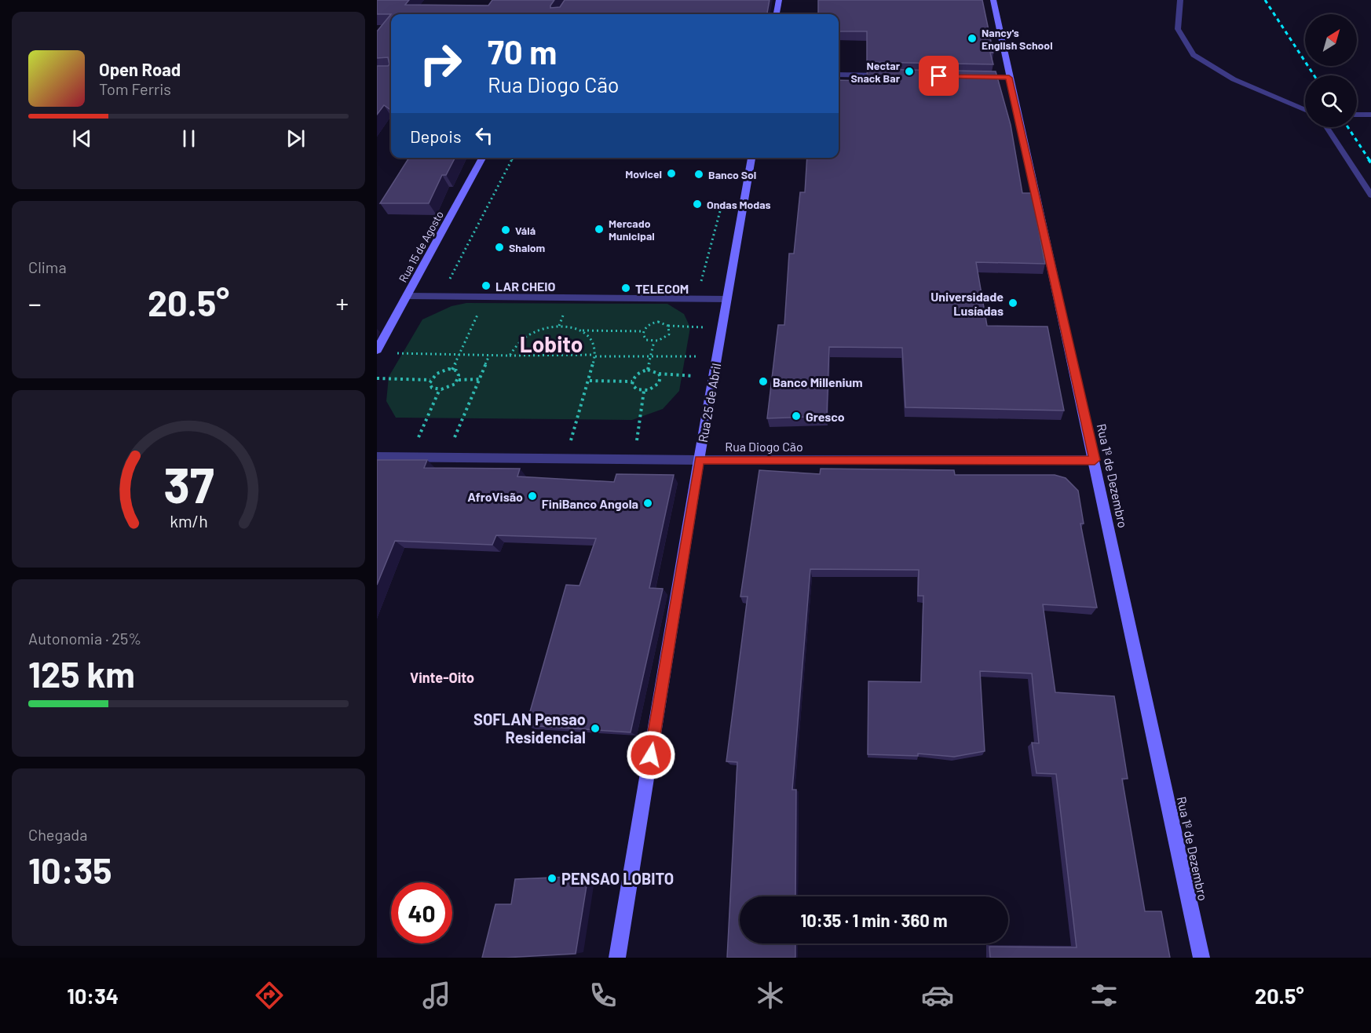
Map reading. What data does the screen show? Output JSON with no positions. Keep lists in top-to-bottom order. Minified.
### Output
{"streets":{"main road":["Rua 15 de Agosto","Rua 25 de Abril","Rua 1º de Dezembro"],"street":["Rua Diogo Cão"]},"crossings":[["Rua 25 de Abril","Rua Diogo Cão"],["Rua Diogo Cão","Rua 1º de Dezembro"]],"districts":["Lobito","Vinte-Oito"],"places":["Nancy's English School","Nectar Snack Bar","Movicel","Banco Sol","Ondas Modas","Mercado Municipal","Válá","Shalom","LAR CHEIO","TELECOM","Universidade Lusíadas","Banco Millenium","Gresco","AfroVisão","FiniBanco Angola","SOFLAN Pensao Residencial","PENSAO LOBITO"],"north":"top right","page":{"turn":["70 m","Rua Diogo Cão"],"song":["Open Road","Tom Ferris"],"then":"Depois","tile":["Clima",["Autonomia · 25%","125 km"],["Chegada","10:35"]],"heat":["−","20.5°","+"],"limit":"40","trip":"10:35 · 1 min · 360 m","tabs":["10:34","20.5°"],"gauge":["37","km/h"]}}
